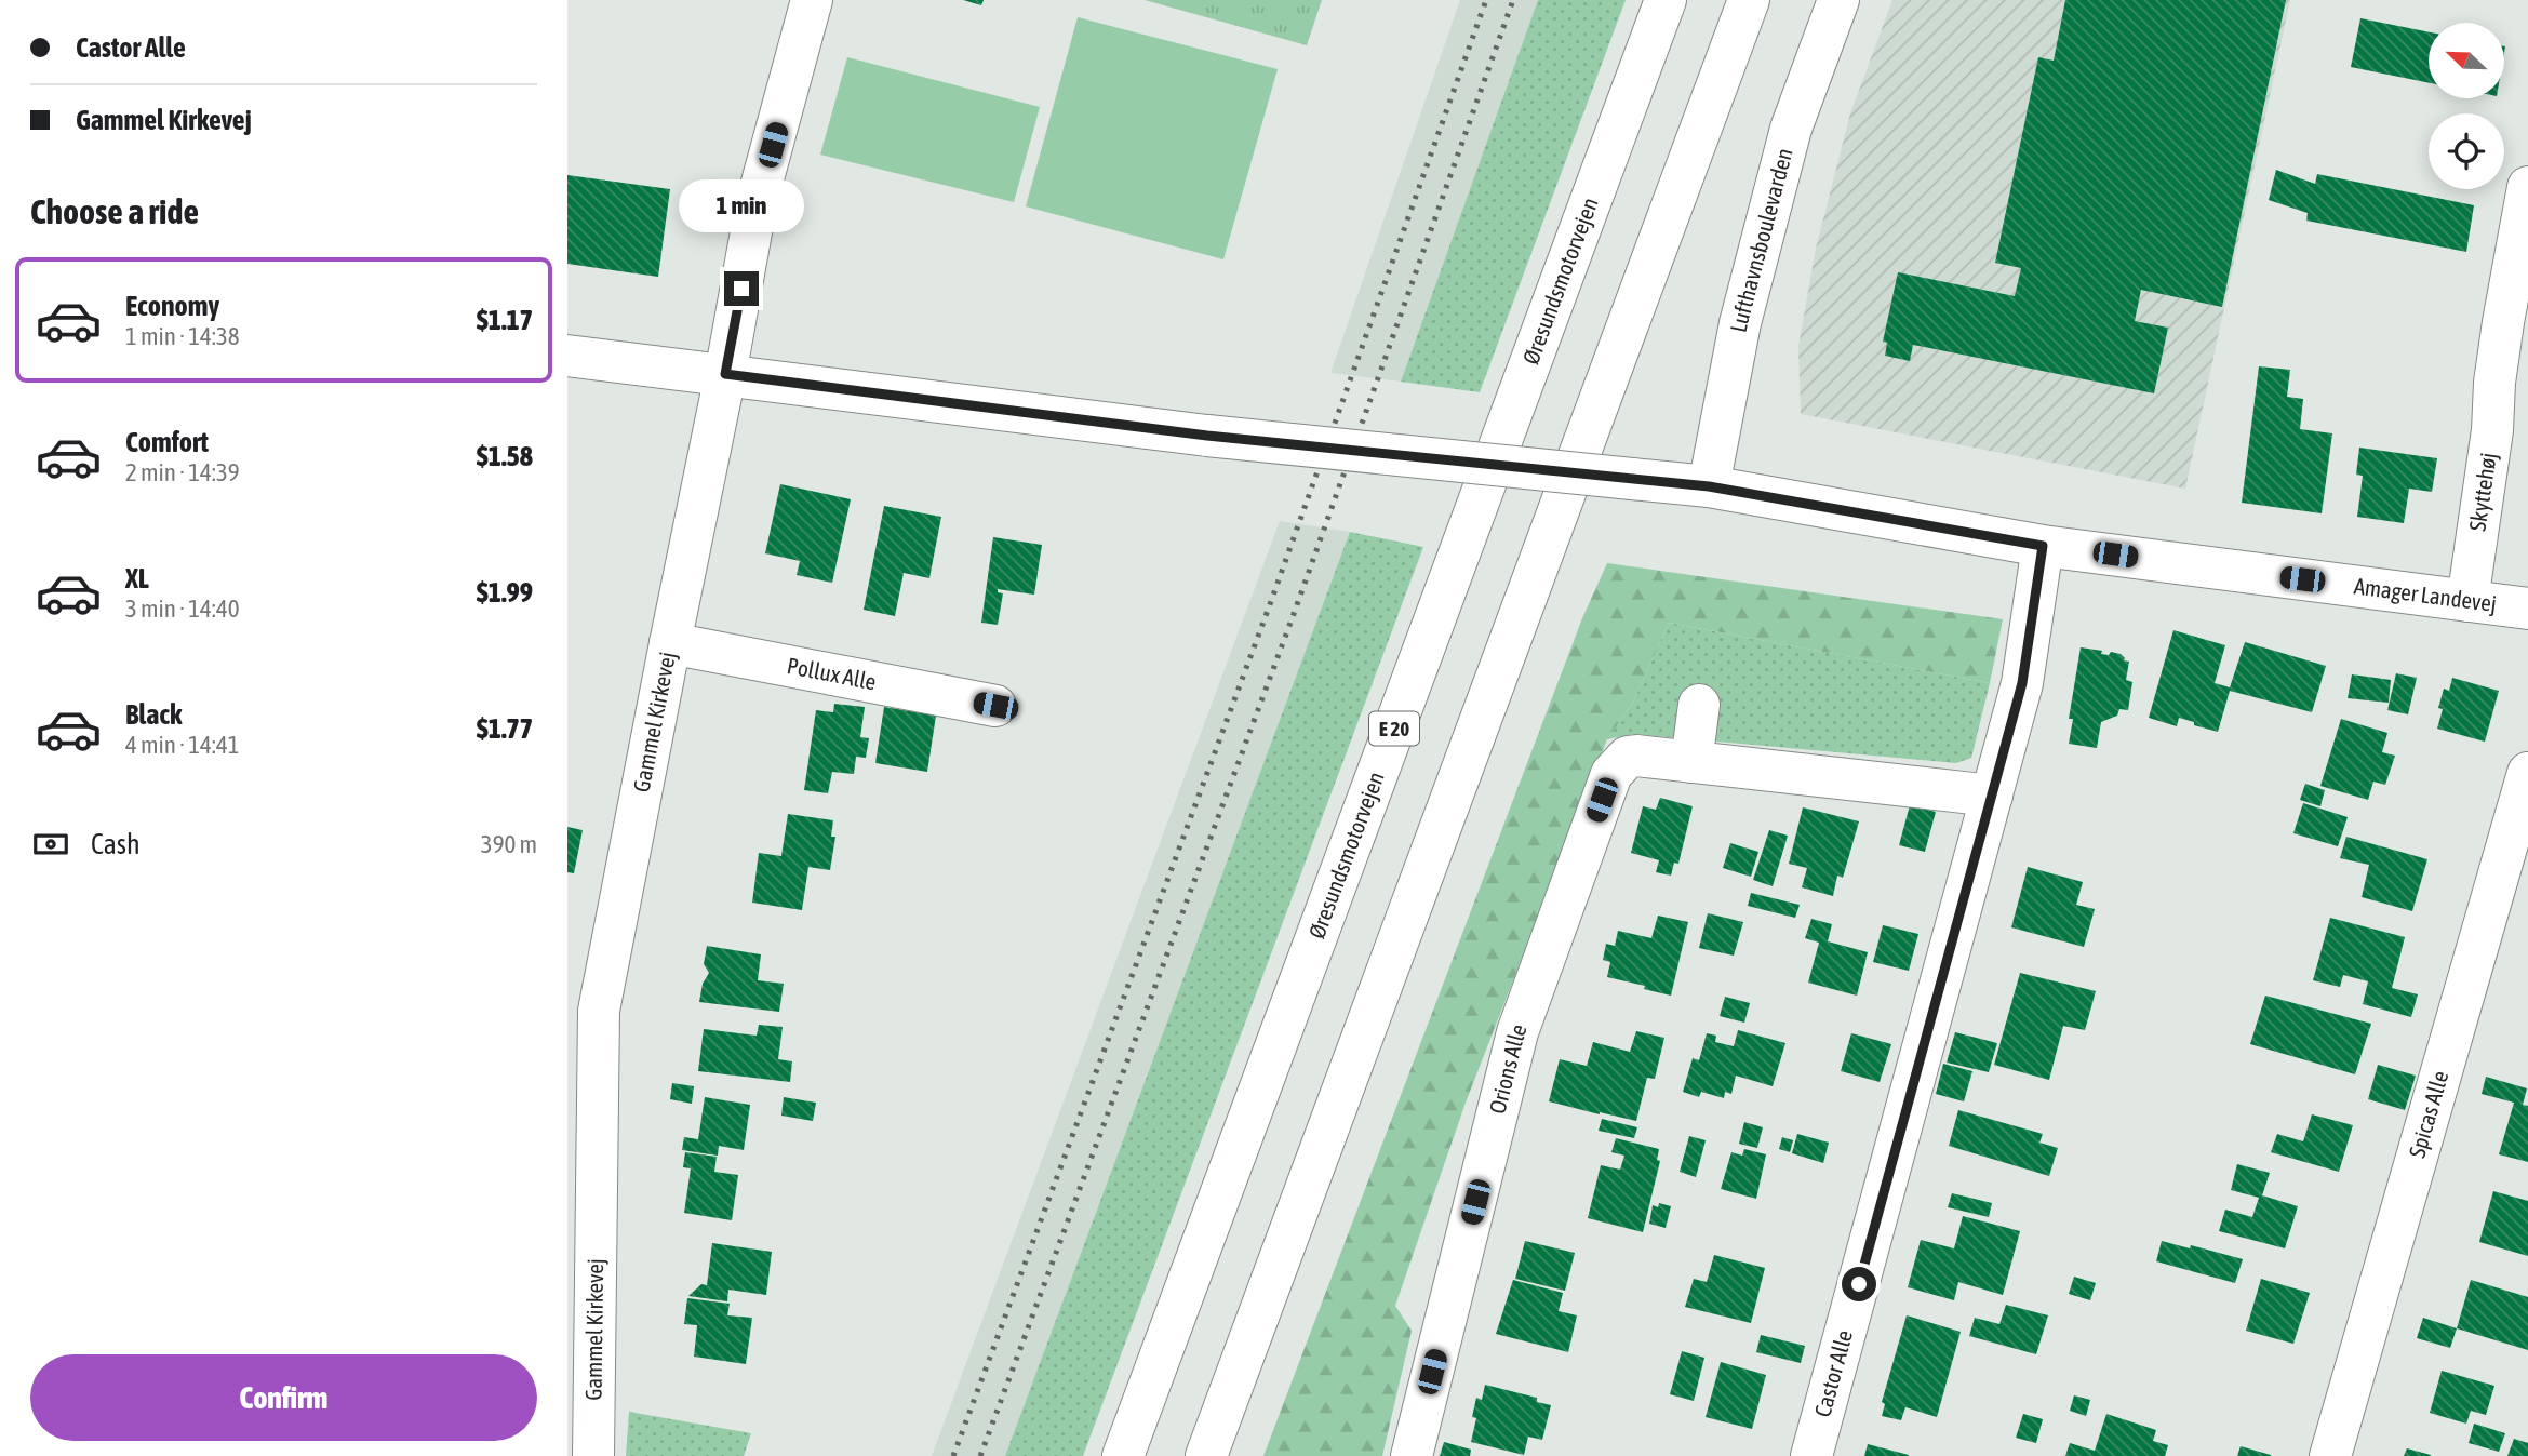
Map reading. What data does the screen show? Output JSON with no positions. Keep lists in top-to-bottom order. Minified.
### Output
{"streets":{"main road":["Lufthavnsboulevarden","Øresundsmotorvejen","Skyttehøj","Amager Landevej","Pollux Alle","Gammel Kirkevej","E 20","Orions Alle","Spicas Alle","Castor Alle"]},"crossings":[["Lufthavnsboulevarden","Amager Landevej"],["Skyttehøj","Amager Landevej"],["Amager Landevej","Gammel Kirkevej"],["Amager Landevej","Castor Alle"],["Pollux Alle","Gammel Kirkevej"],["Orions Alle","Castor Alle"]],"north":"top left","page":{"banner":["Castor Alle","Gammel Kirkevej"],"heading":"Choose a ride","bubble":"1 min","list":[{"name":"Economy","note":"1 min · 14:38","value":"$1.17"},{"name":"Comfort","note":"2 min · 14:39","value":"$1.58"},{"name":"XL","note":"3 min · 14:40","value":"$1.99"},{"name":"Black","note":"4 min · 14:41","value":"$1.77"}],"pay":["Cash","390 m"],"buttons":"Confirm"}}
